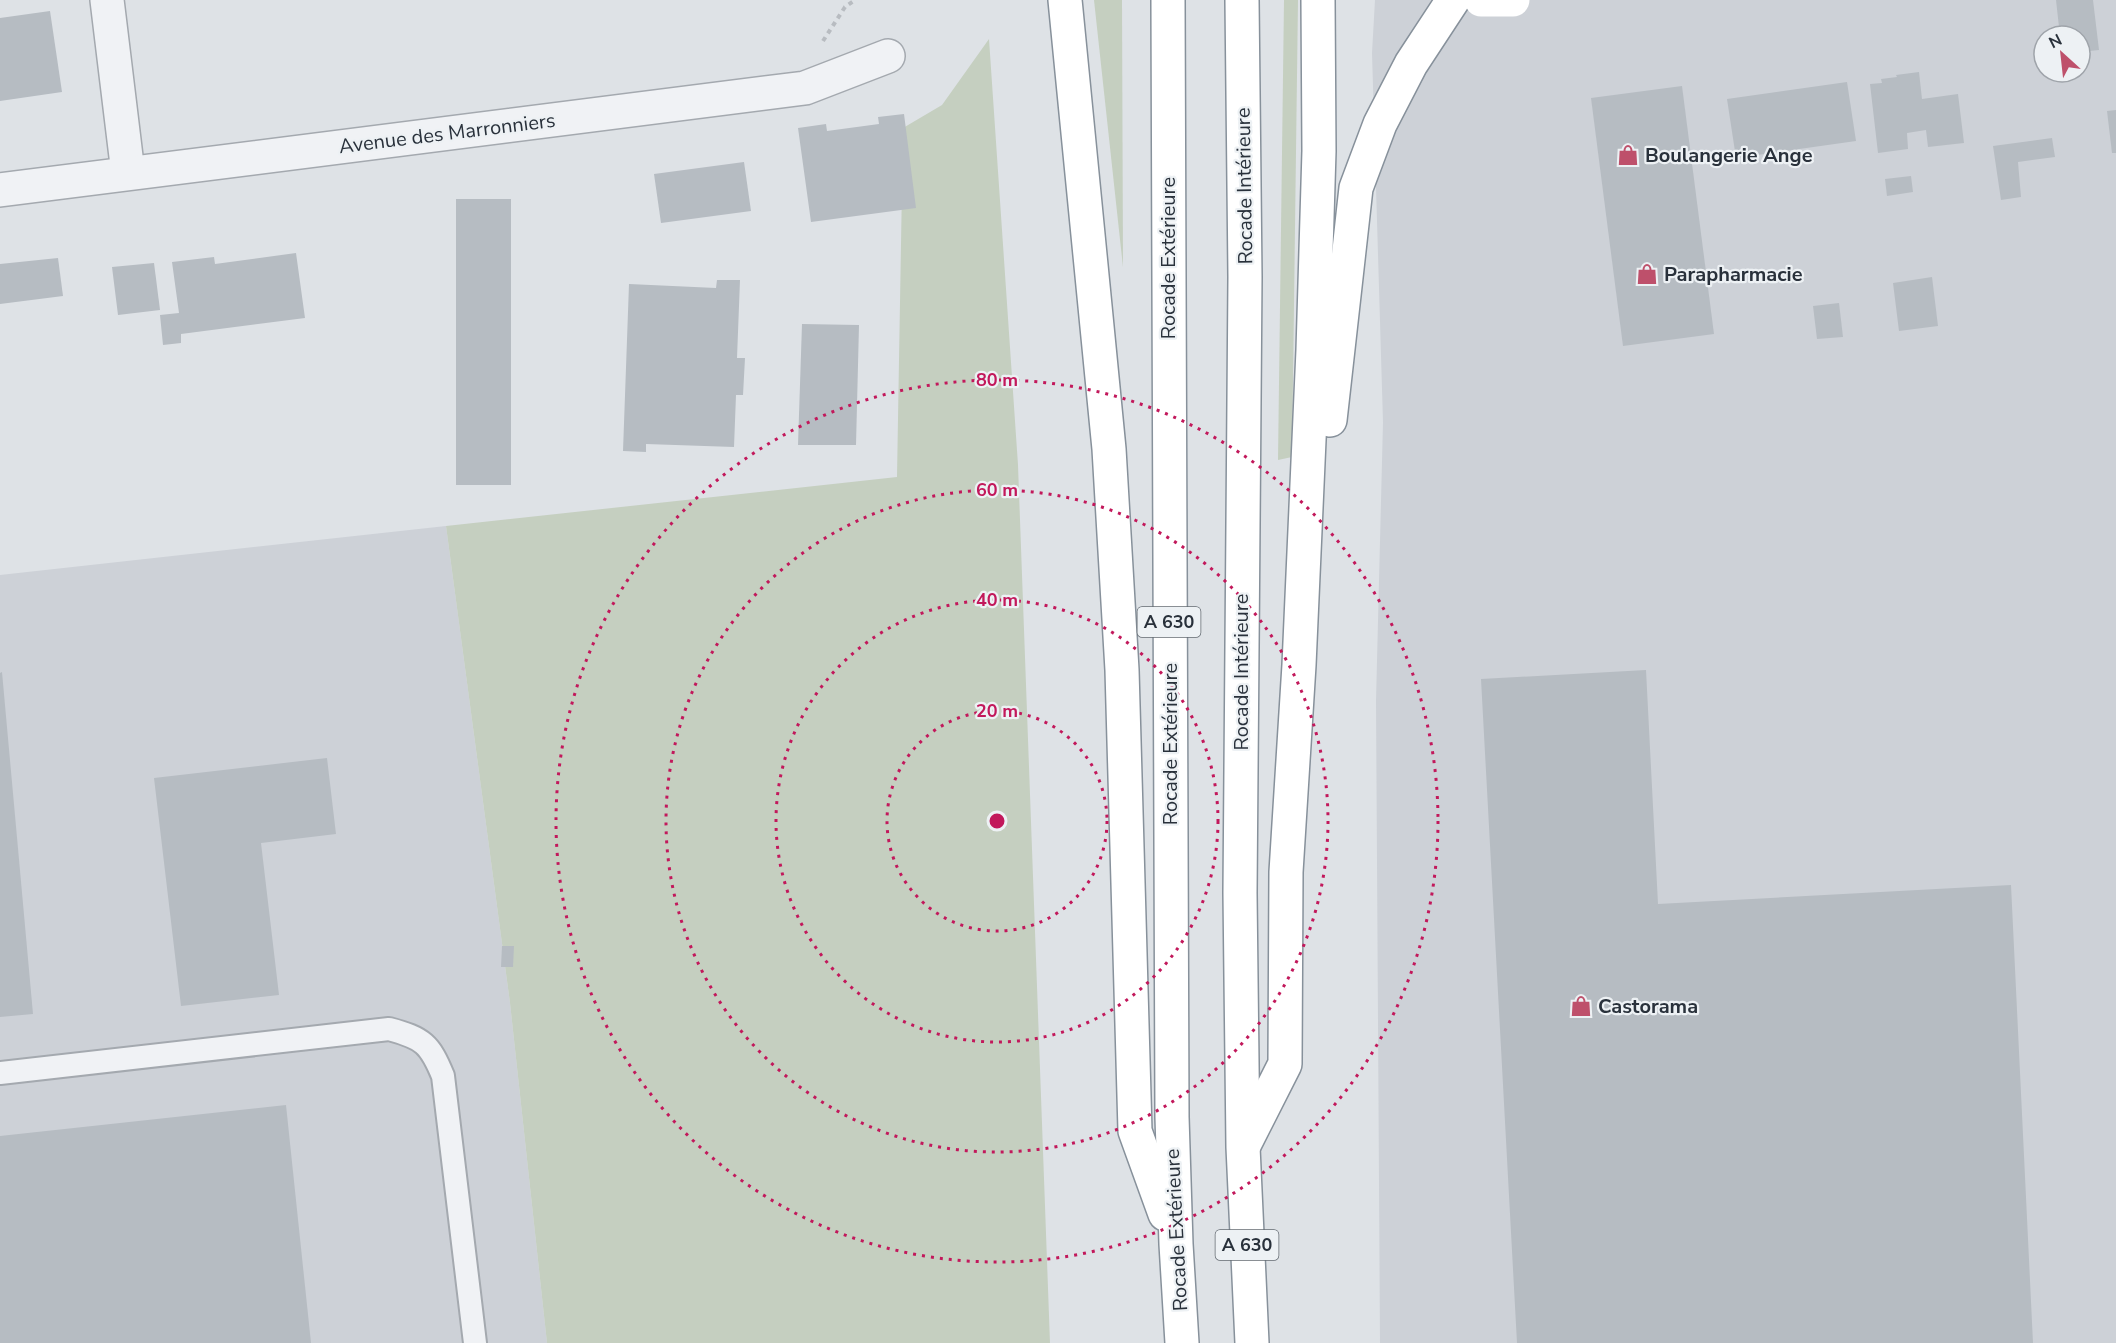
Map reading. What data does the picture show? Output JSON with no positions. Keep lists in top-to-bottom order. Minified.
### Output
{"streets":{"main road":["Rocade Intérieure","Rocade Extérieure","A 630"],"street":["Avenue des Marronniers"]},"places":{"shop":["Boulangerie Ange","Parapharmacie","Castorama"]},"north":"top left","rings":["80 m","60 m","40 m","20 m"]}
